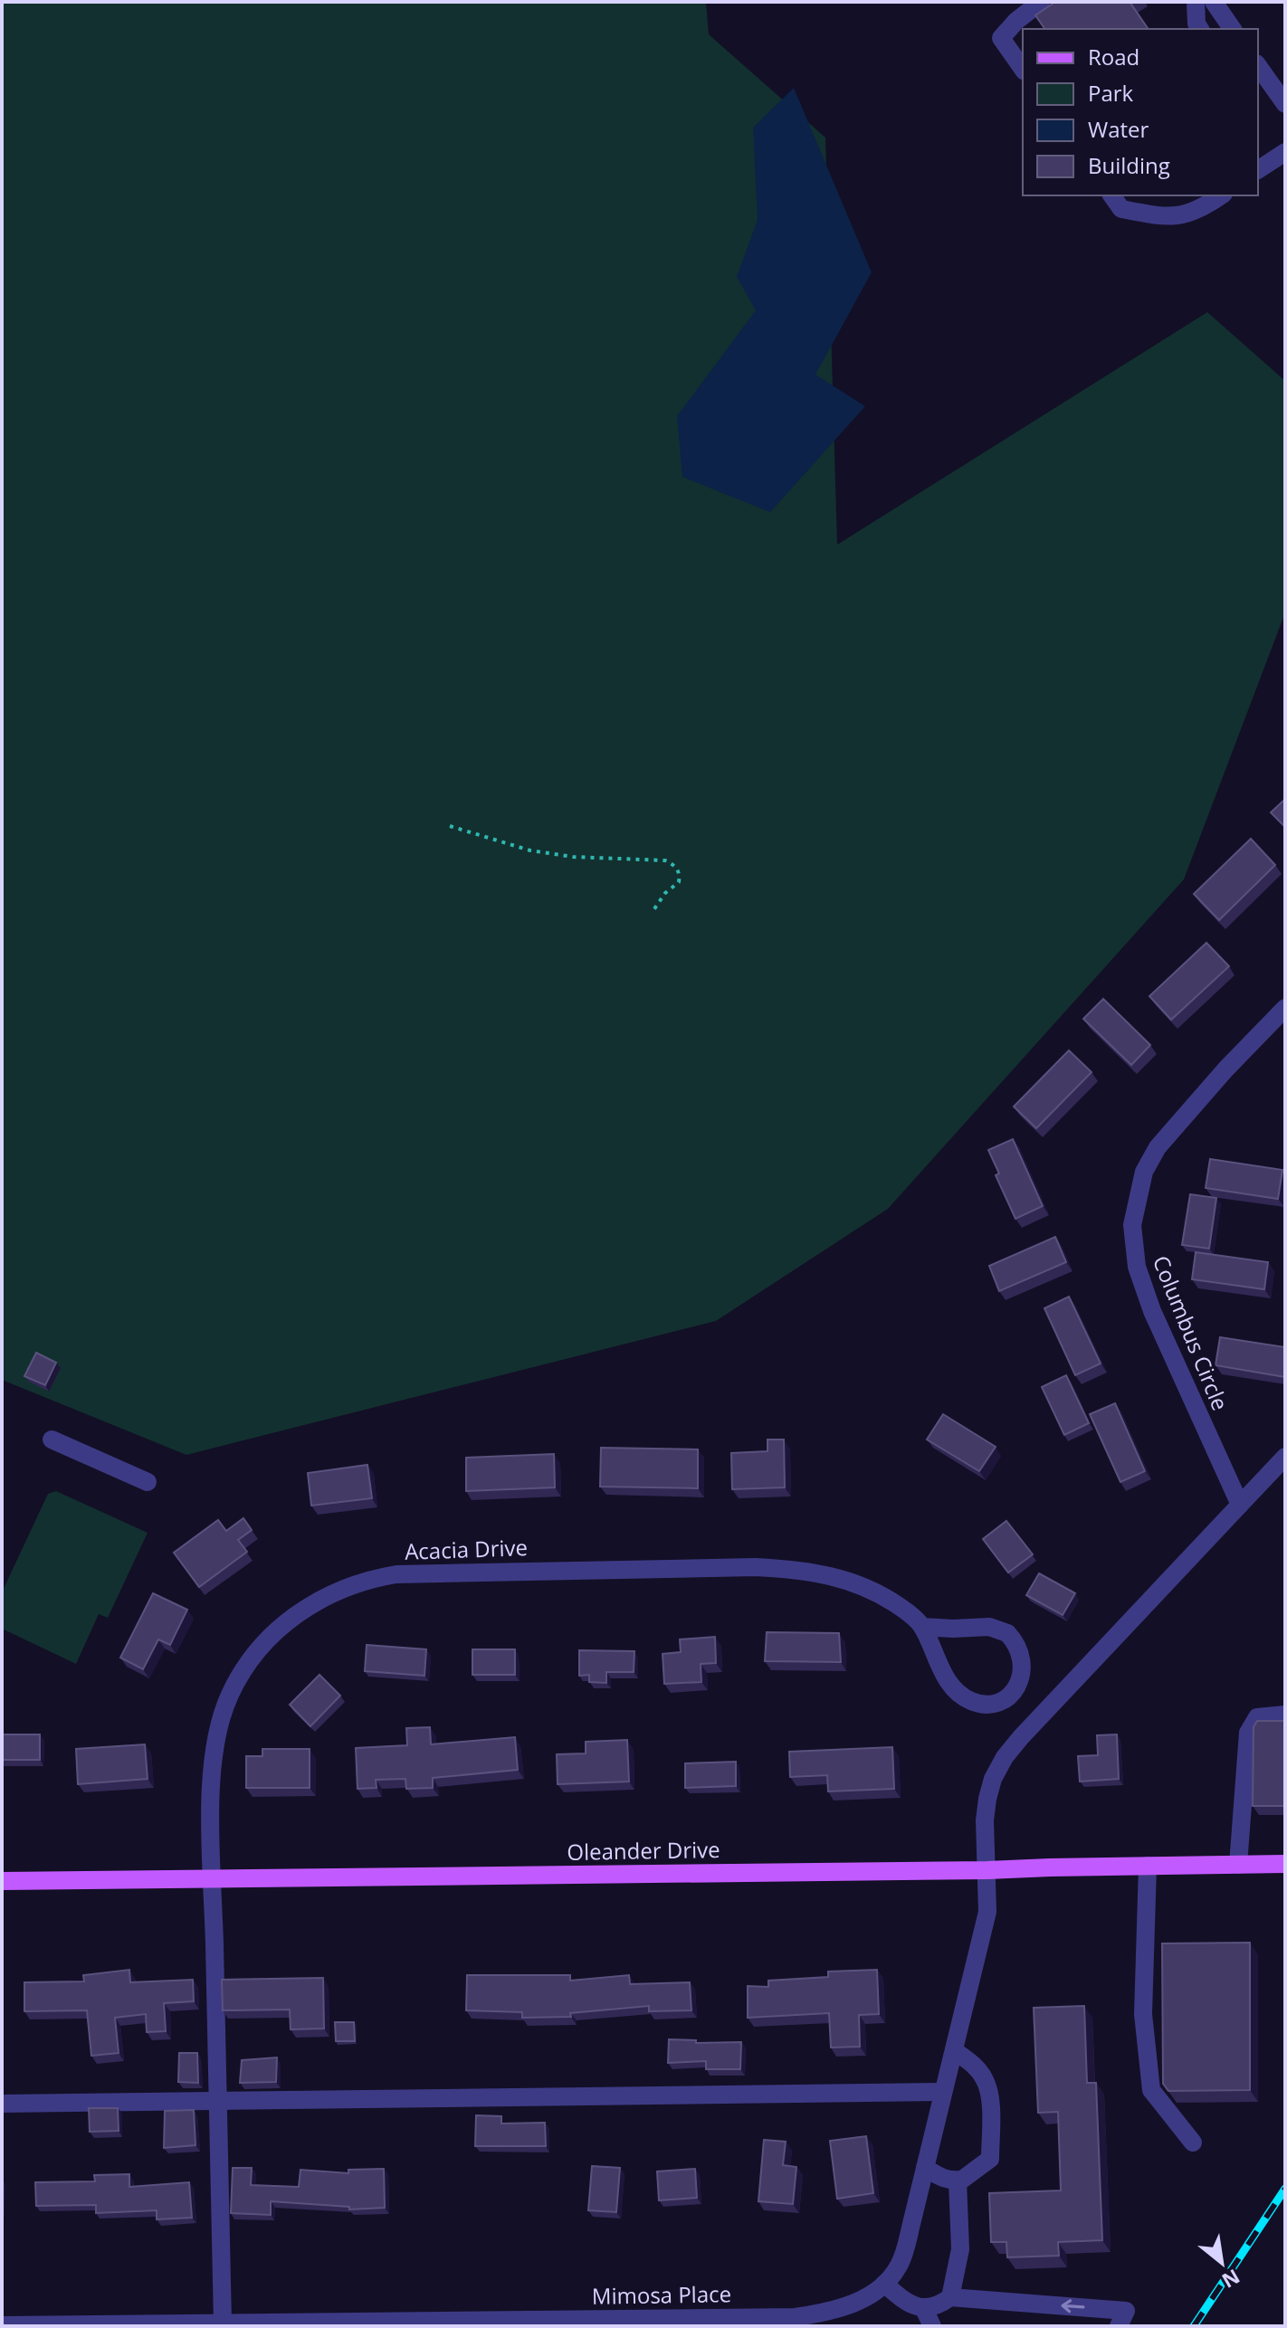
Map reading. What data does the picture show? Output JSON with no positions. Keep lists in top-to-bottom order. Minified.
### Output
{"streets":{"main road":["Oleander Drive"],"street":["Columbus Circle","Acacia Drive","Mimosa Place"]},"crossings":[["Acacia Drive","Oleander Drive"],["Acacia Drive","Mimosa Place"],["Oleander Drive","Mimosa Place"]],"legend":["Road","Park","Water","Building"],"north":"bottom right"}
